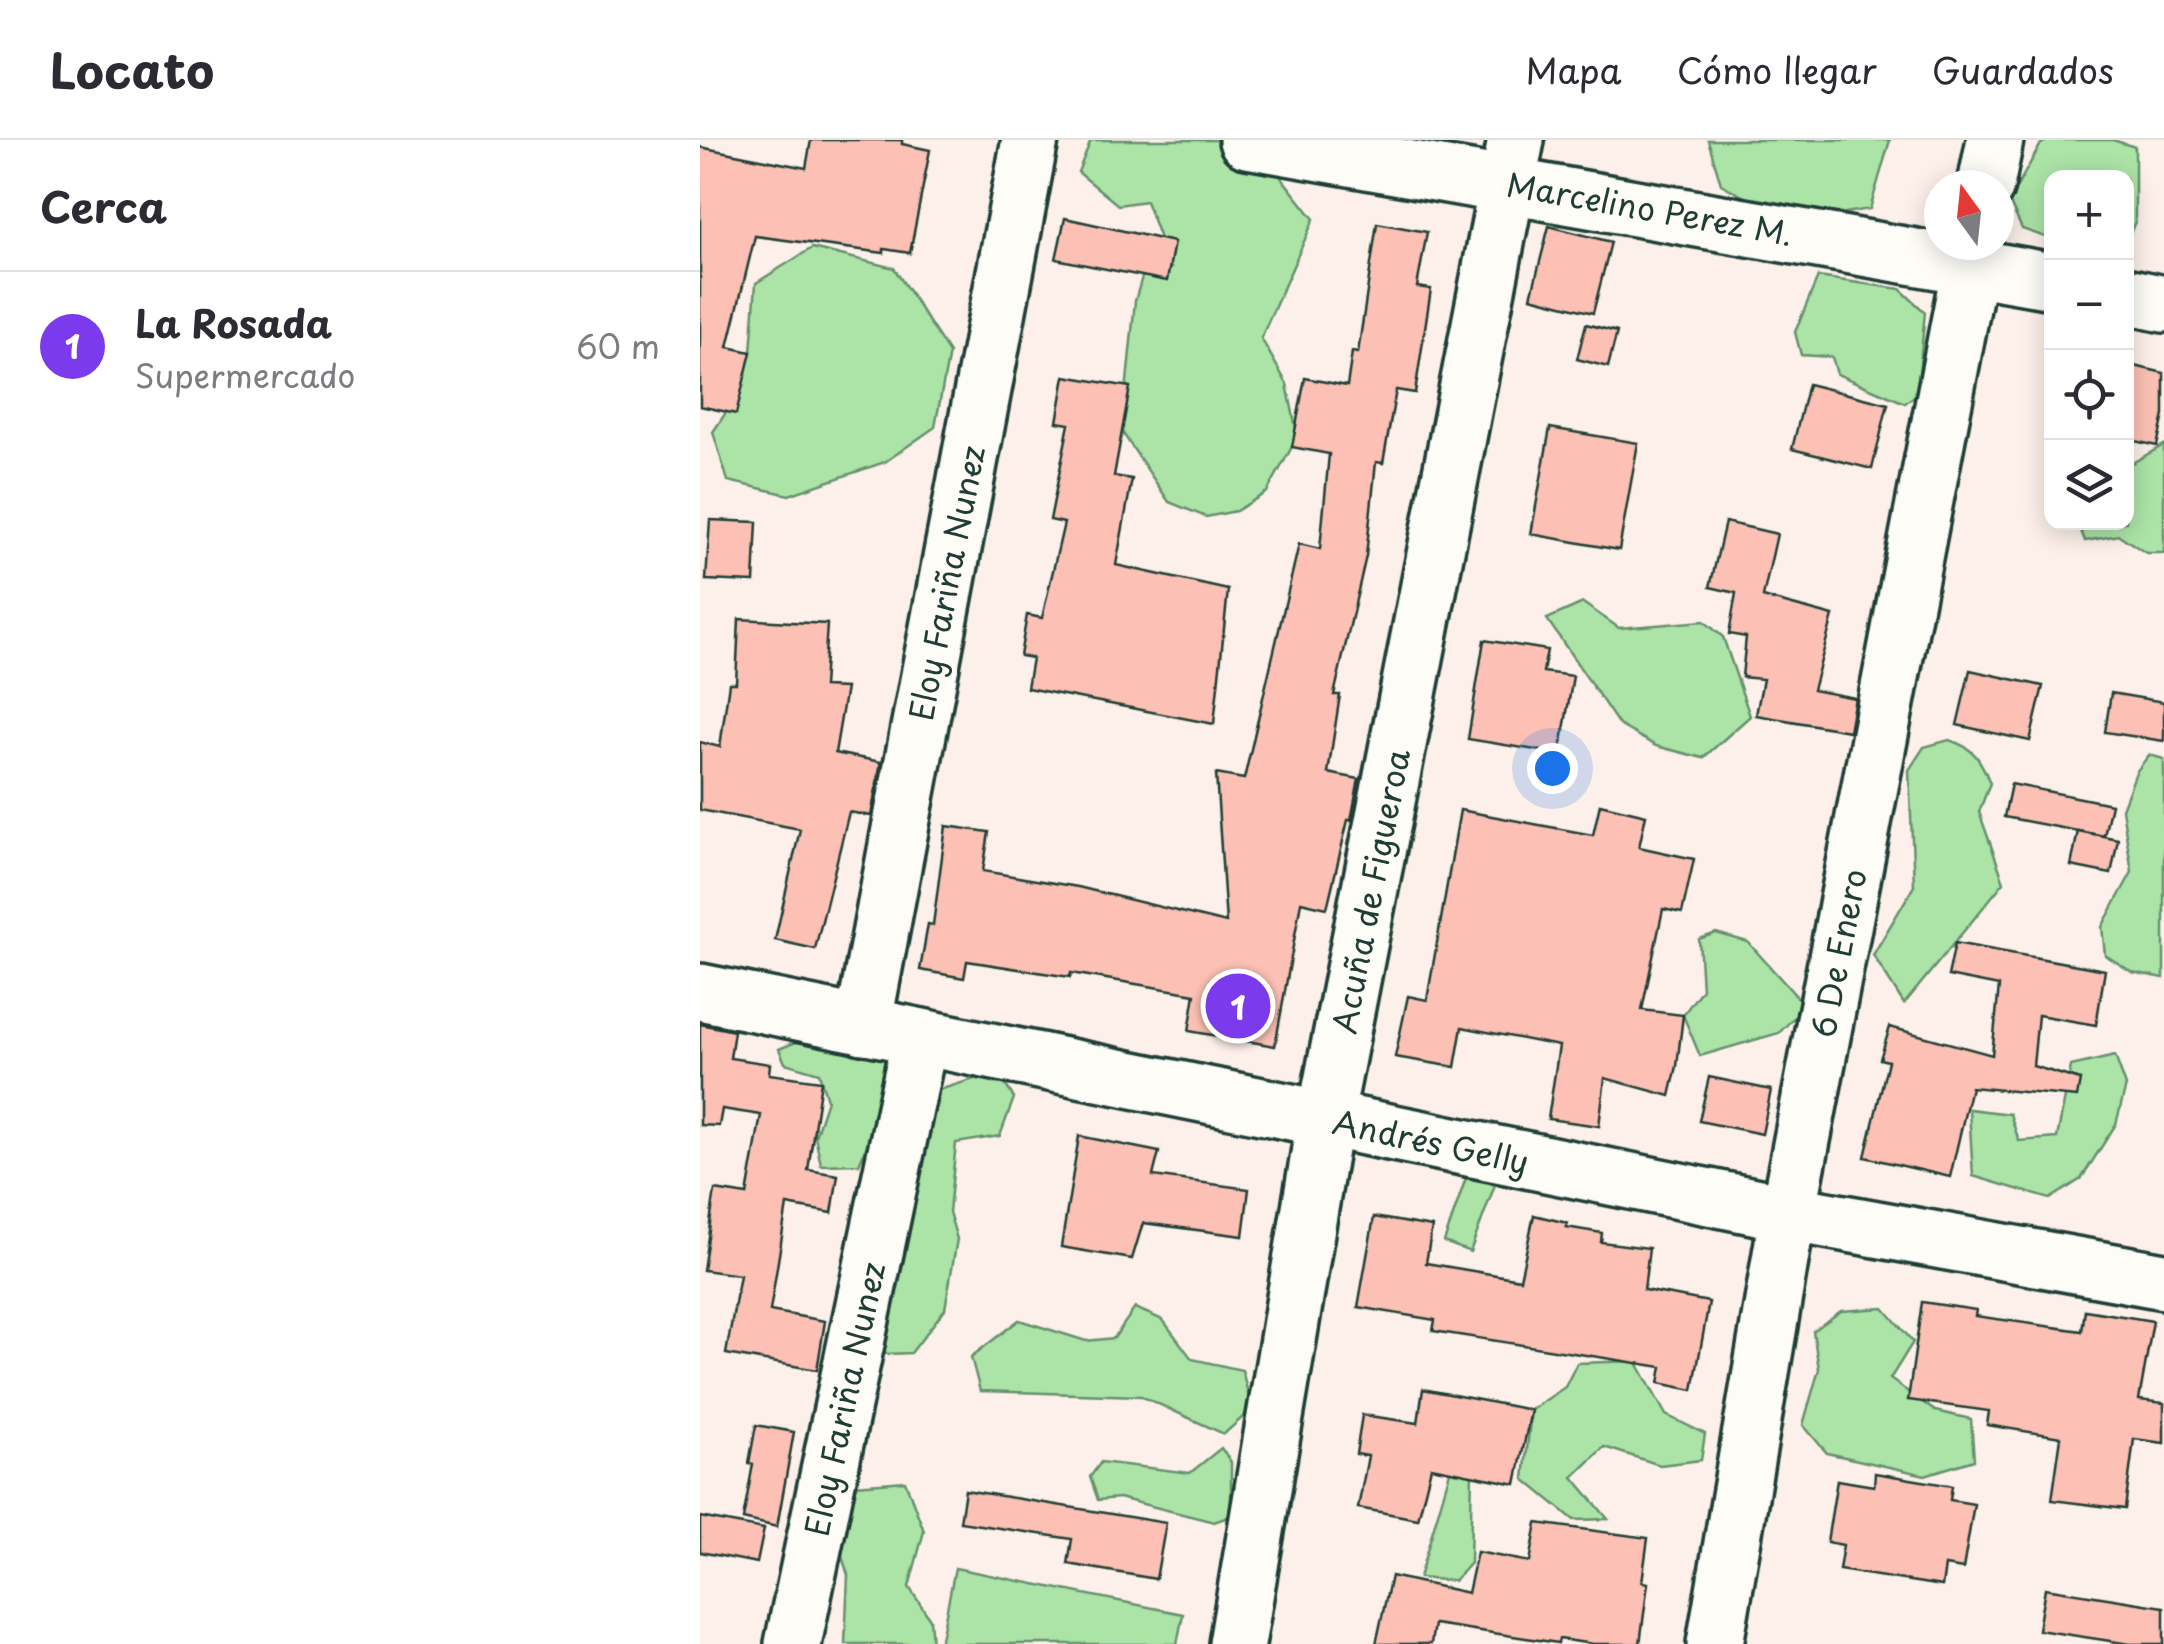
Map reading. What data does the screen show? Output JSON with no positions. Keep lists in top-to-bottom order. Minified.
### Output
{"streets":{"street":["Marcelino Perez M.","Eloy Fariña Nunez","Acuña de Figueroa","6 De Enero","Andrés Gelly"]},"crossings":[["Marcelino Perez M.","Acuña de Figueroa"],["Eloy Fariña Nunez","Andrés Gelly"],["Acuña de Figueroa","Andrés Gelly"],["6 De Enero","Andrés Gelly"]],"north":"top","page":{"header":"Locato","nav":["Mapa","Cómo llegar","Guardados"],"heading":"Cerca","map_buttons":["+","−"],"list":[{"mark":"1","name":"La Rosada","note":"Supermercado","value":"60 m"}],"pins":"1"}}
